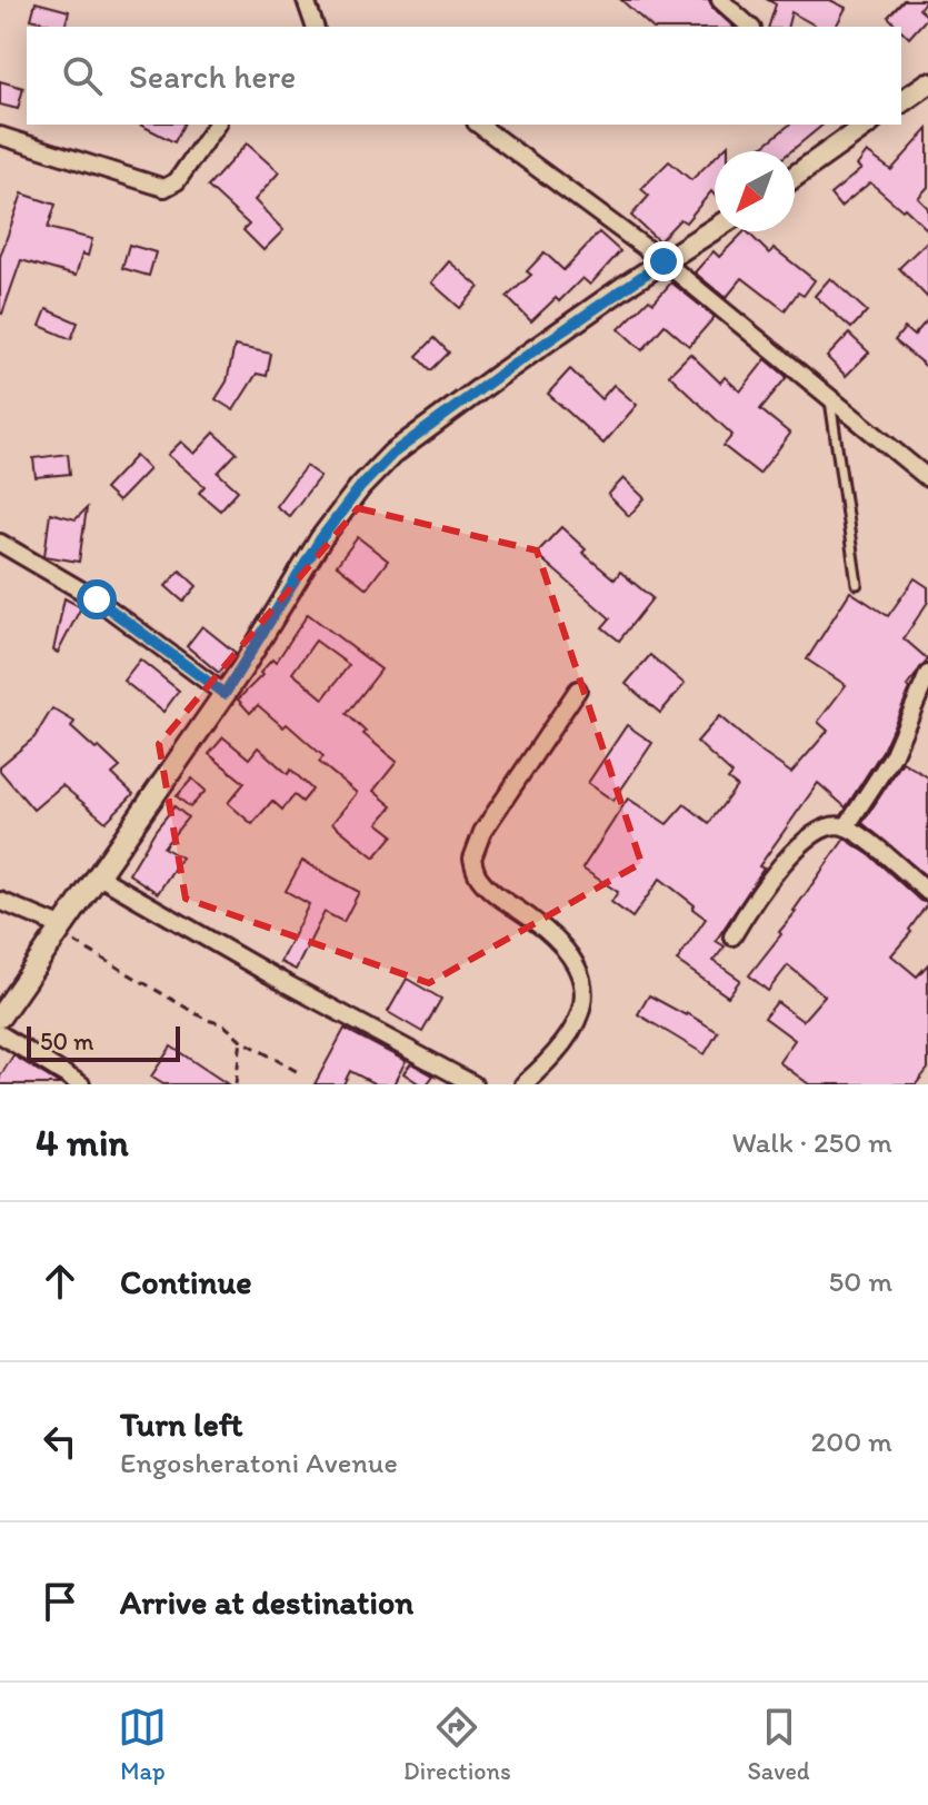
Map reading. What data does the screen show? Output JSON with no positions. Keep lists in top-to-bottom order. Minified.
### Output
{"scale_bar":"50 m","north":"bottom left","page":{"search":"Search here","scale":"50 m","heading":["4 min","Walk · 250 m"],"list":[["Continue","50 m"],["Turn left","Engosheratoni Avenue","200 m"],"Arrive at destination"],"nav":["Map","Directions","Saved"]}}
